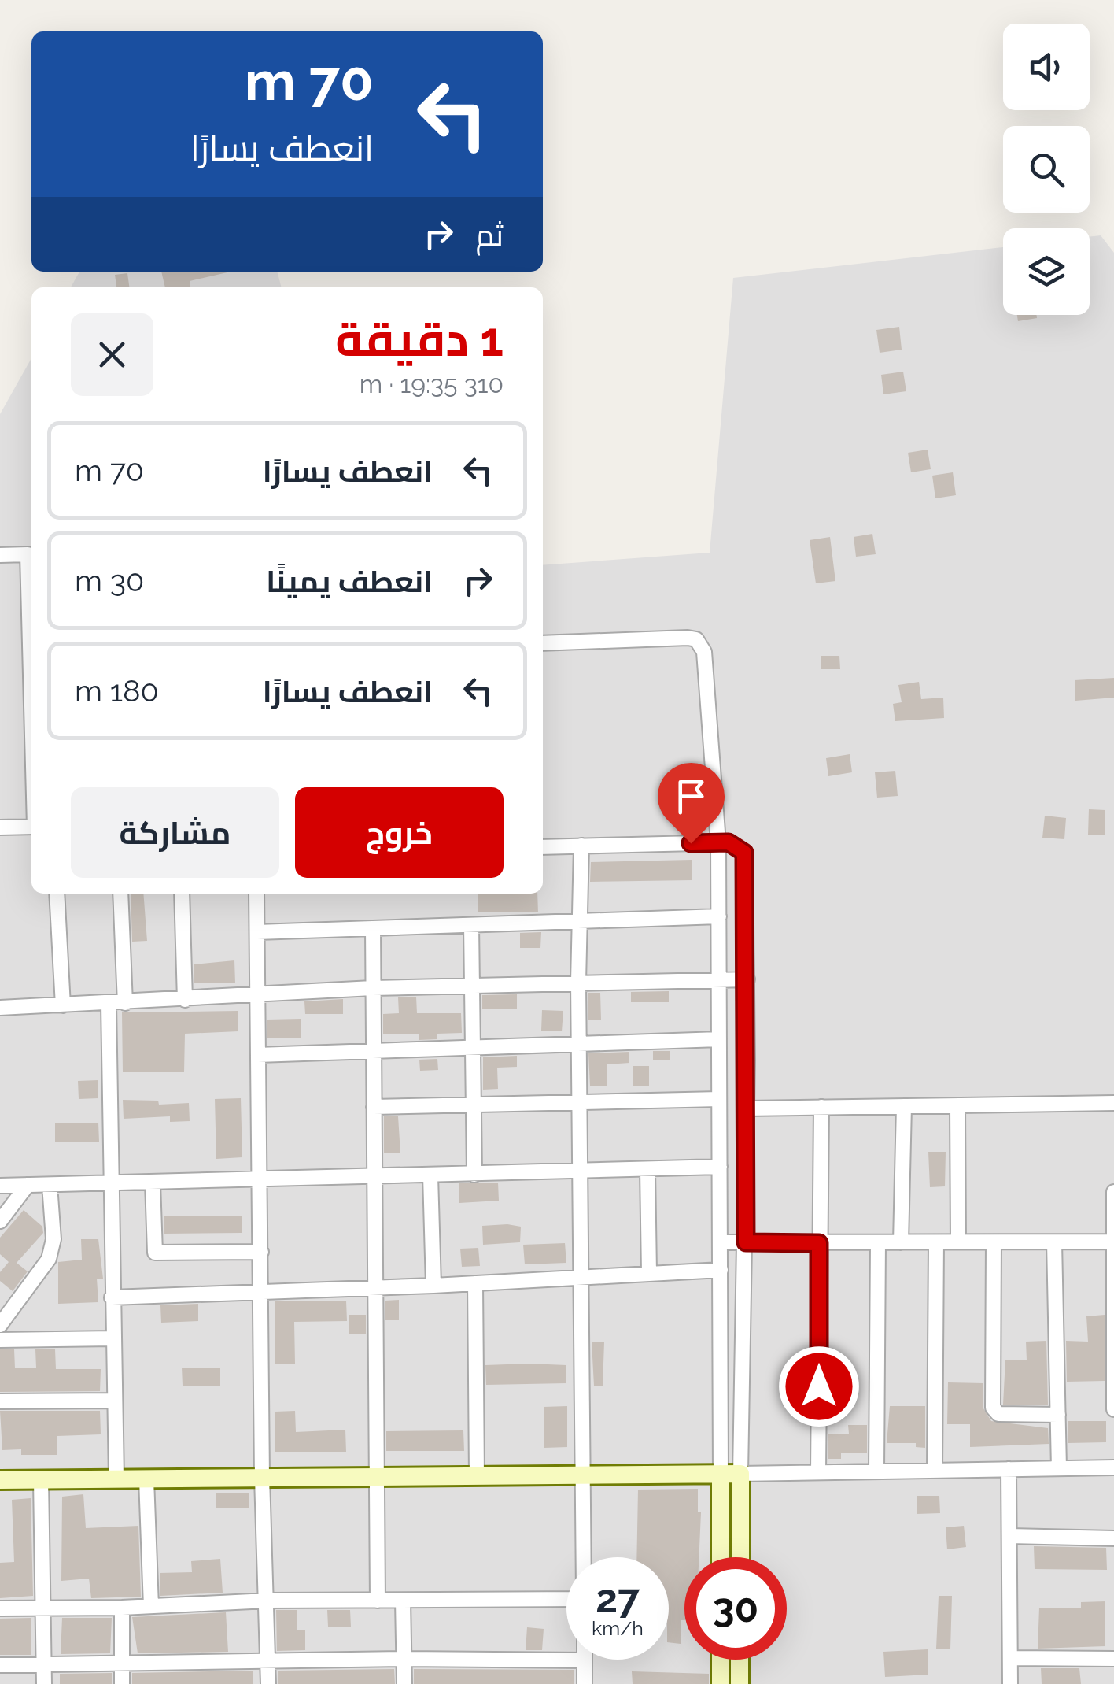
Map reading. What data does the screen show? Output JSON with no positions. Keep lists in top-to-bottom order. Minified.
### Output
{"page":{"turn":["70 m","انعطف يسارًا"],"then":"ثم","heading":["1 دقيقة","310 m · 19:35"],"list":[{"name":"انعطف يسارًا","value":"70 m"},{"name":"انعطف يمينًا","value":"30 m"},{"name":"انعطف يسارًا","value":"180 m"}],"buttons":["خروج","مشاركة"],"speed":"27 km/h","limit":"30"}}
